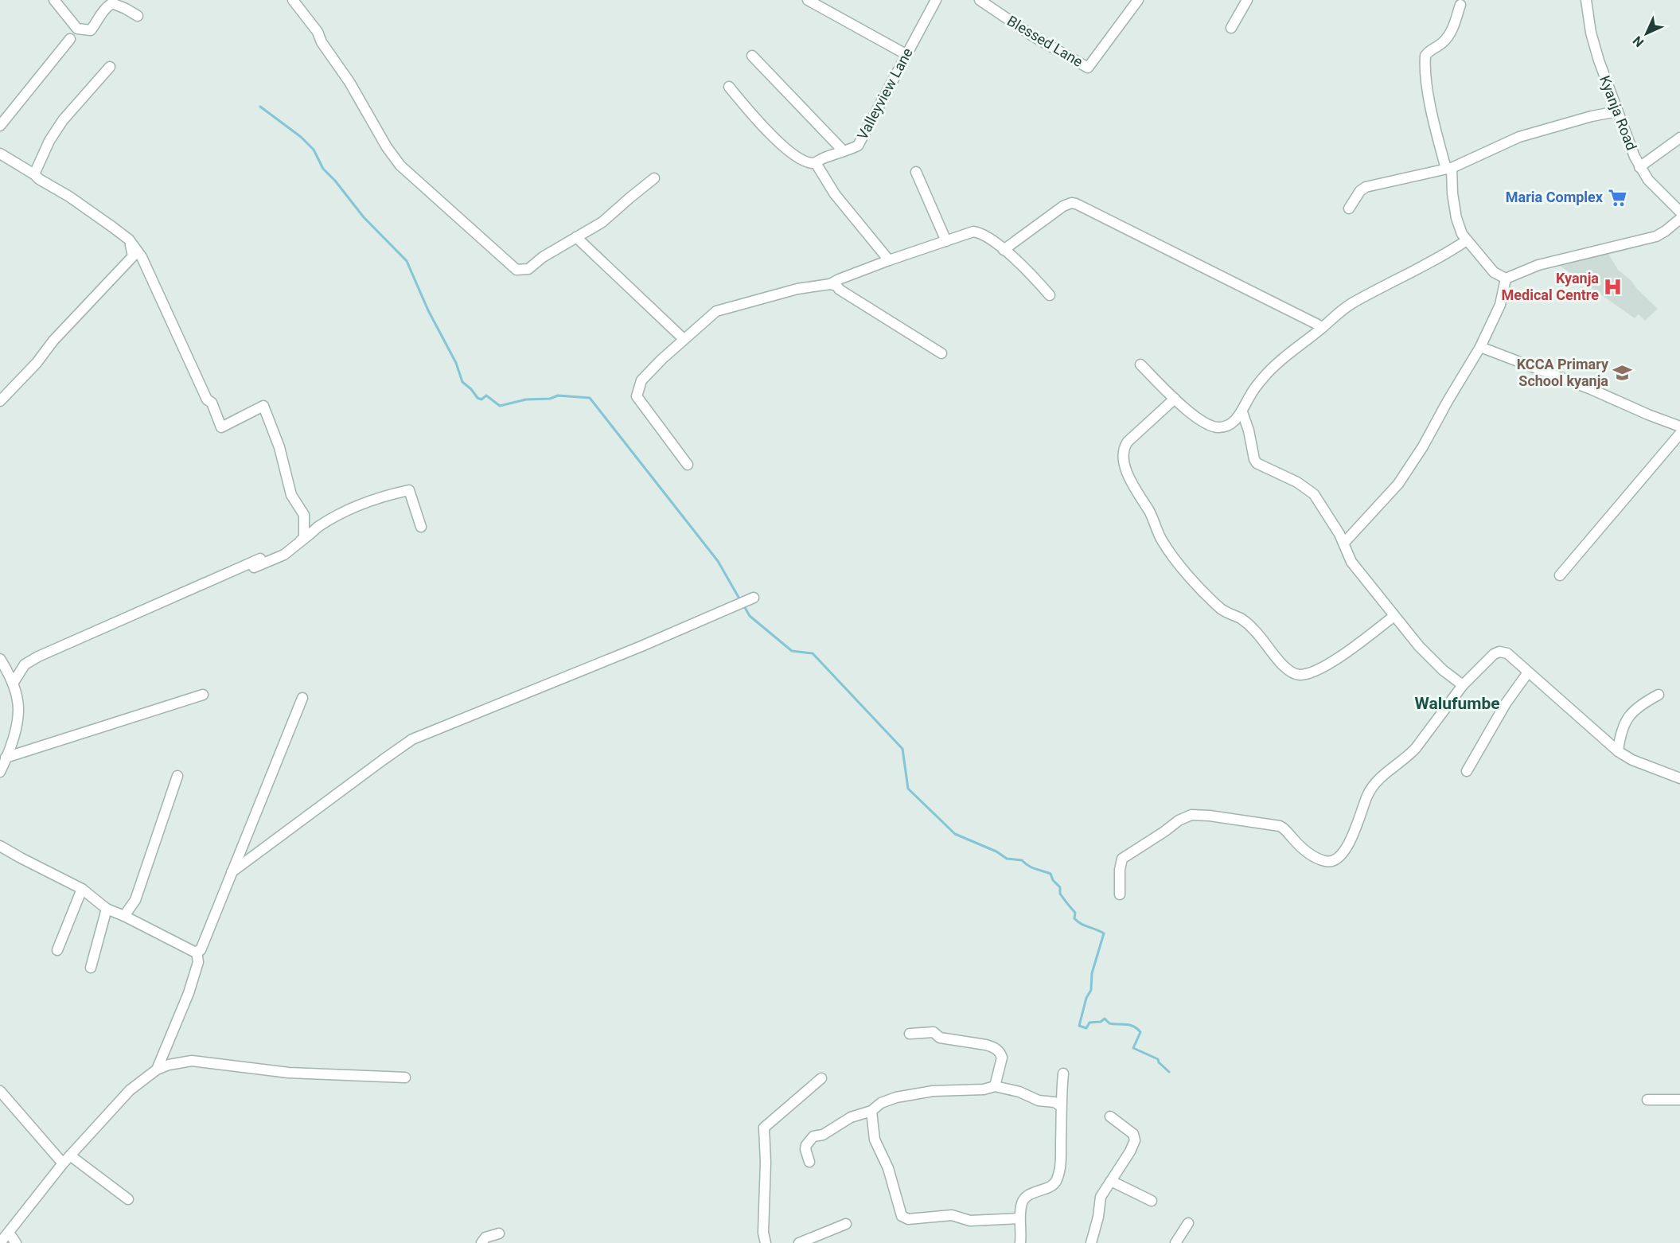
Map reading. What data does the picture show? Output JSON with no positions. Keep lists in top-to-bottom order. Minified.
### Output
{"streets":{"street":["Blessed Lane","Valleyview Lane","Kyanja Road"]},"districts":["Walufumbe"],"places":{"supermarket":["Maria Complex"],"hospital":["Kyanja Medical Centre"],"school or university":["KCCA Primary School kyanja"]},"north":"bottom left"}
